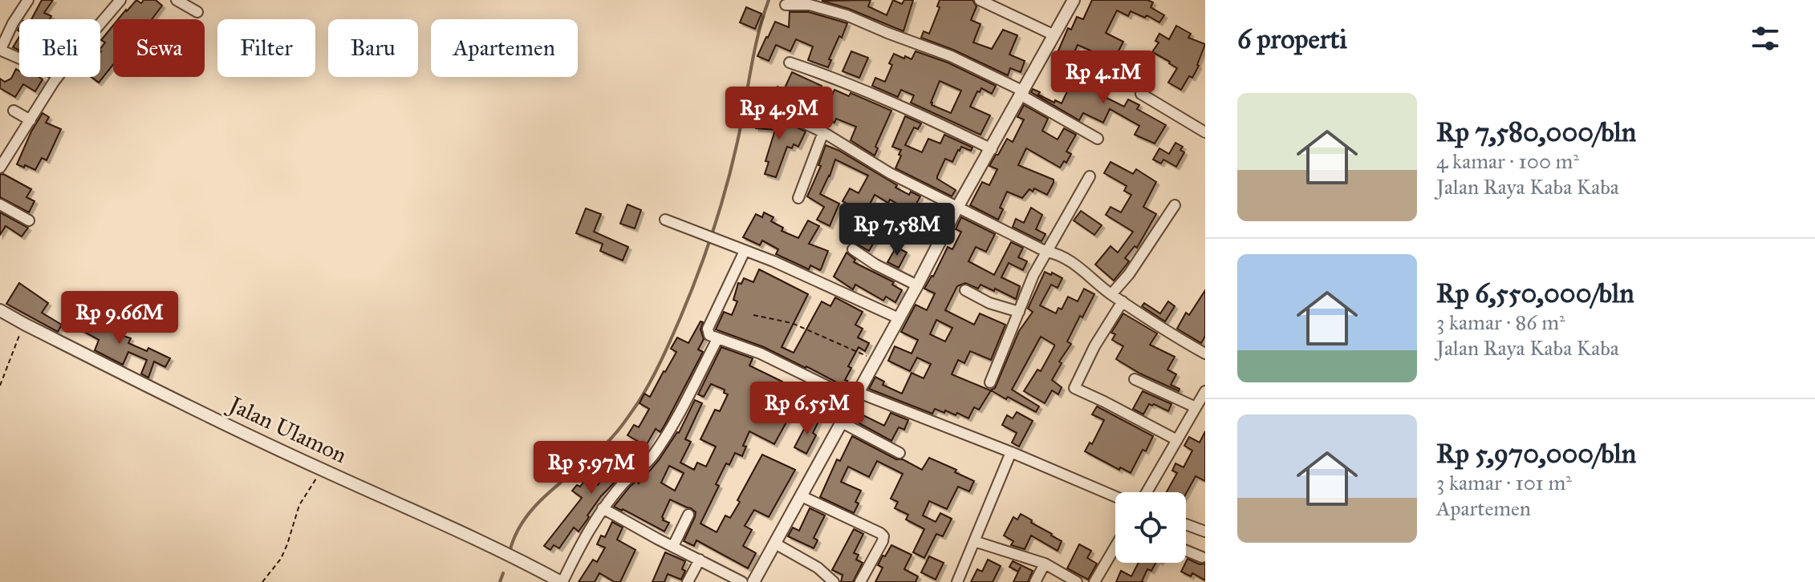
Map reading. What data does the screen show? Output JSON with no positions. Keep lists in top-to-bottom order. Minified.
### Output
{"streets":{"street":["Jalan Ulamon"]},"page":{"heading":"6 properti","chip":["Beli","Sewa","Filter","Baru","Apartemen"],"price":["Rp 4.1M","Rp 4.9M","Rp 7.58M","Rp 9.66M","Rp 6.55M","Rp 5.97M"],"list":[{"name":"Rp 7,580,000/bln","note":"4 kamar · 100 m² · Jalan Raya Kaba Kaba"},{"name":"Rp 6,550,000/bln","note":"3 kamar · 86 m² · Jalan Raya Kaba Kaba"},{"name":"Rp 5,970,000/bln","note":"3 kamar · 101 m² · Apartemen"}]}}
